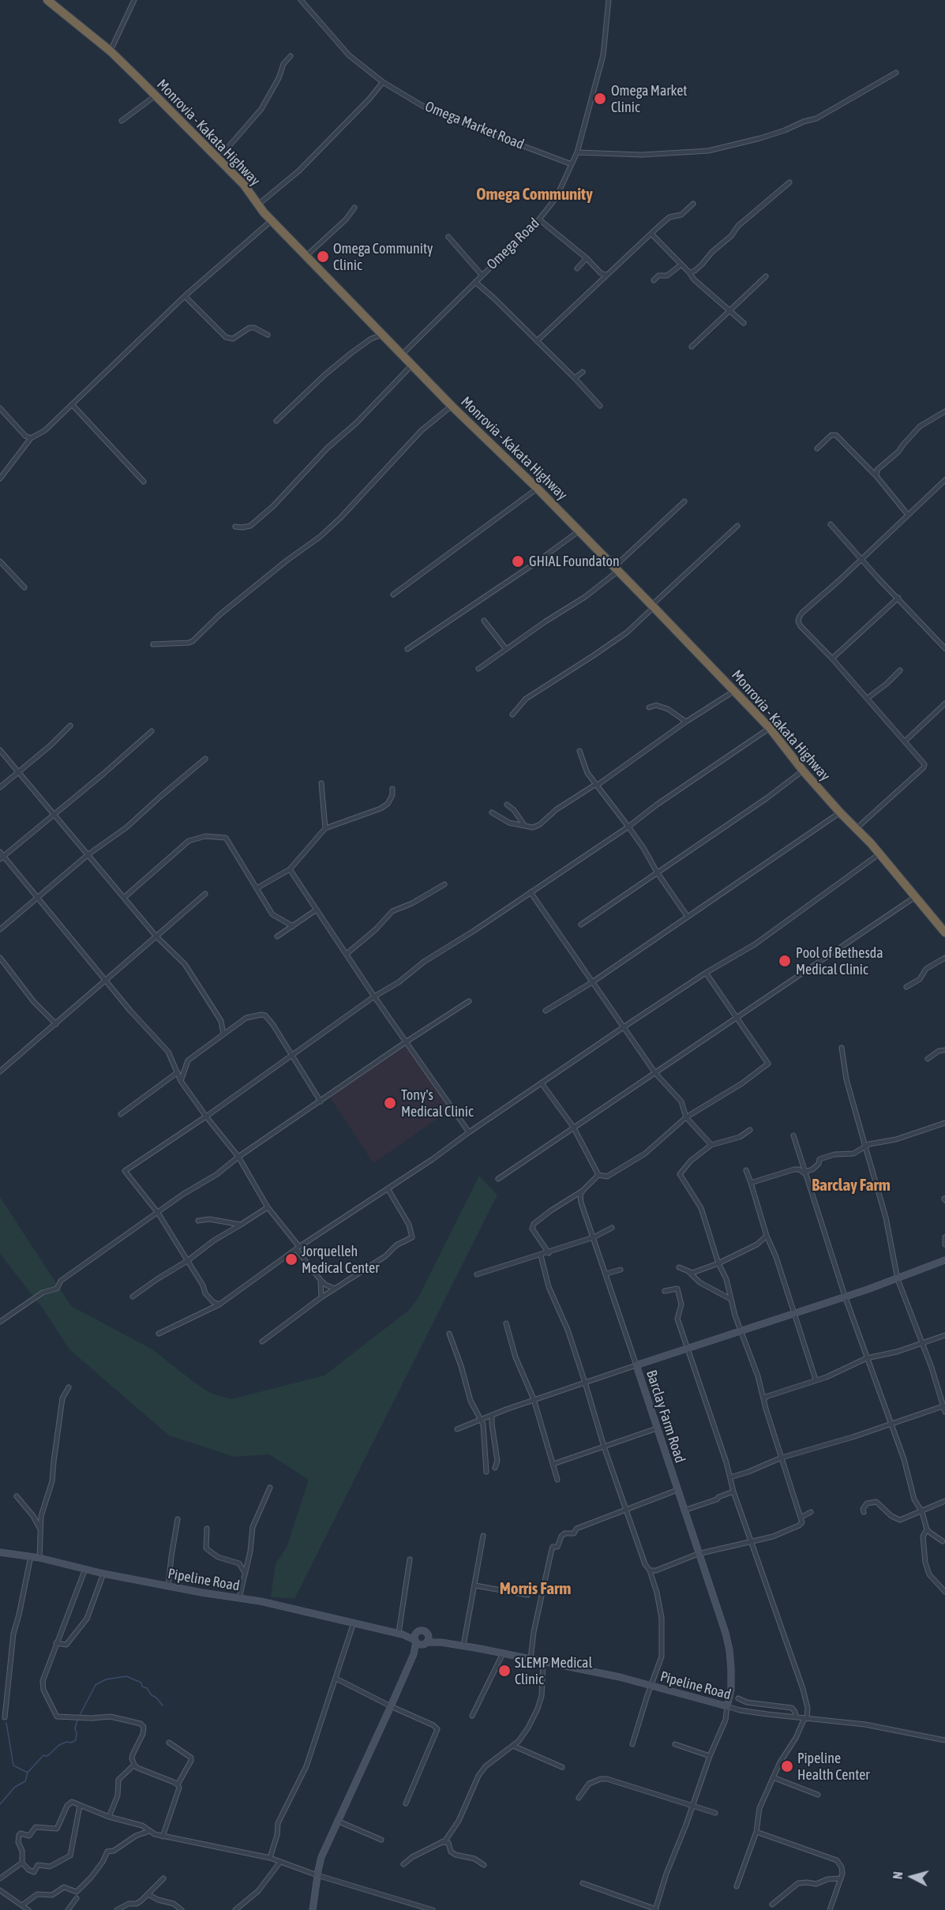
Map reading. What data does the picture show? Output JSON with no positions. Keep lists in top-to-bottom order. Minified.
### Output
{"streets":{"highway":["Monrovia - Kakata Highway"],"street":["Omega Market Road","Omega Road","Barclay Farm Road","Pipeline Road"]},"crossings":[["Omega Market Road","Omega Road"],["Monrovia - Kakata Highway","Omega Road"],["Barclay Farm Road","Pipeline Road"]],"districts":["Omega Community","Barclay Farm","Morris Farm"],"places":["Omega Market Clinic","Omega Community Clinic","GHIAL Foundaton","Pool of Bethesda Medical Clinic","Tony's Medical Clinic","Jorquelleh Medical Center","SLEMP Medical Clinic","Pipeline Health Center"],"north":"left"}
